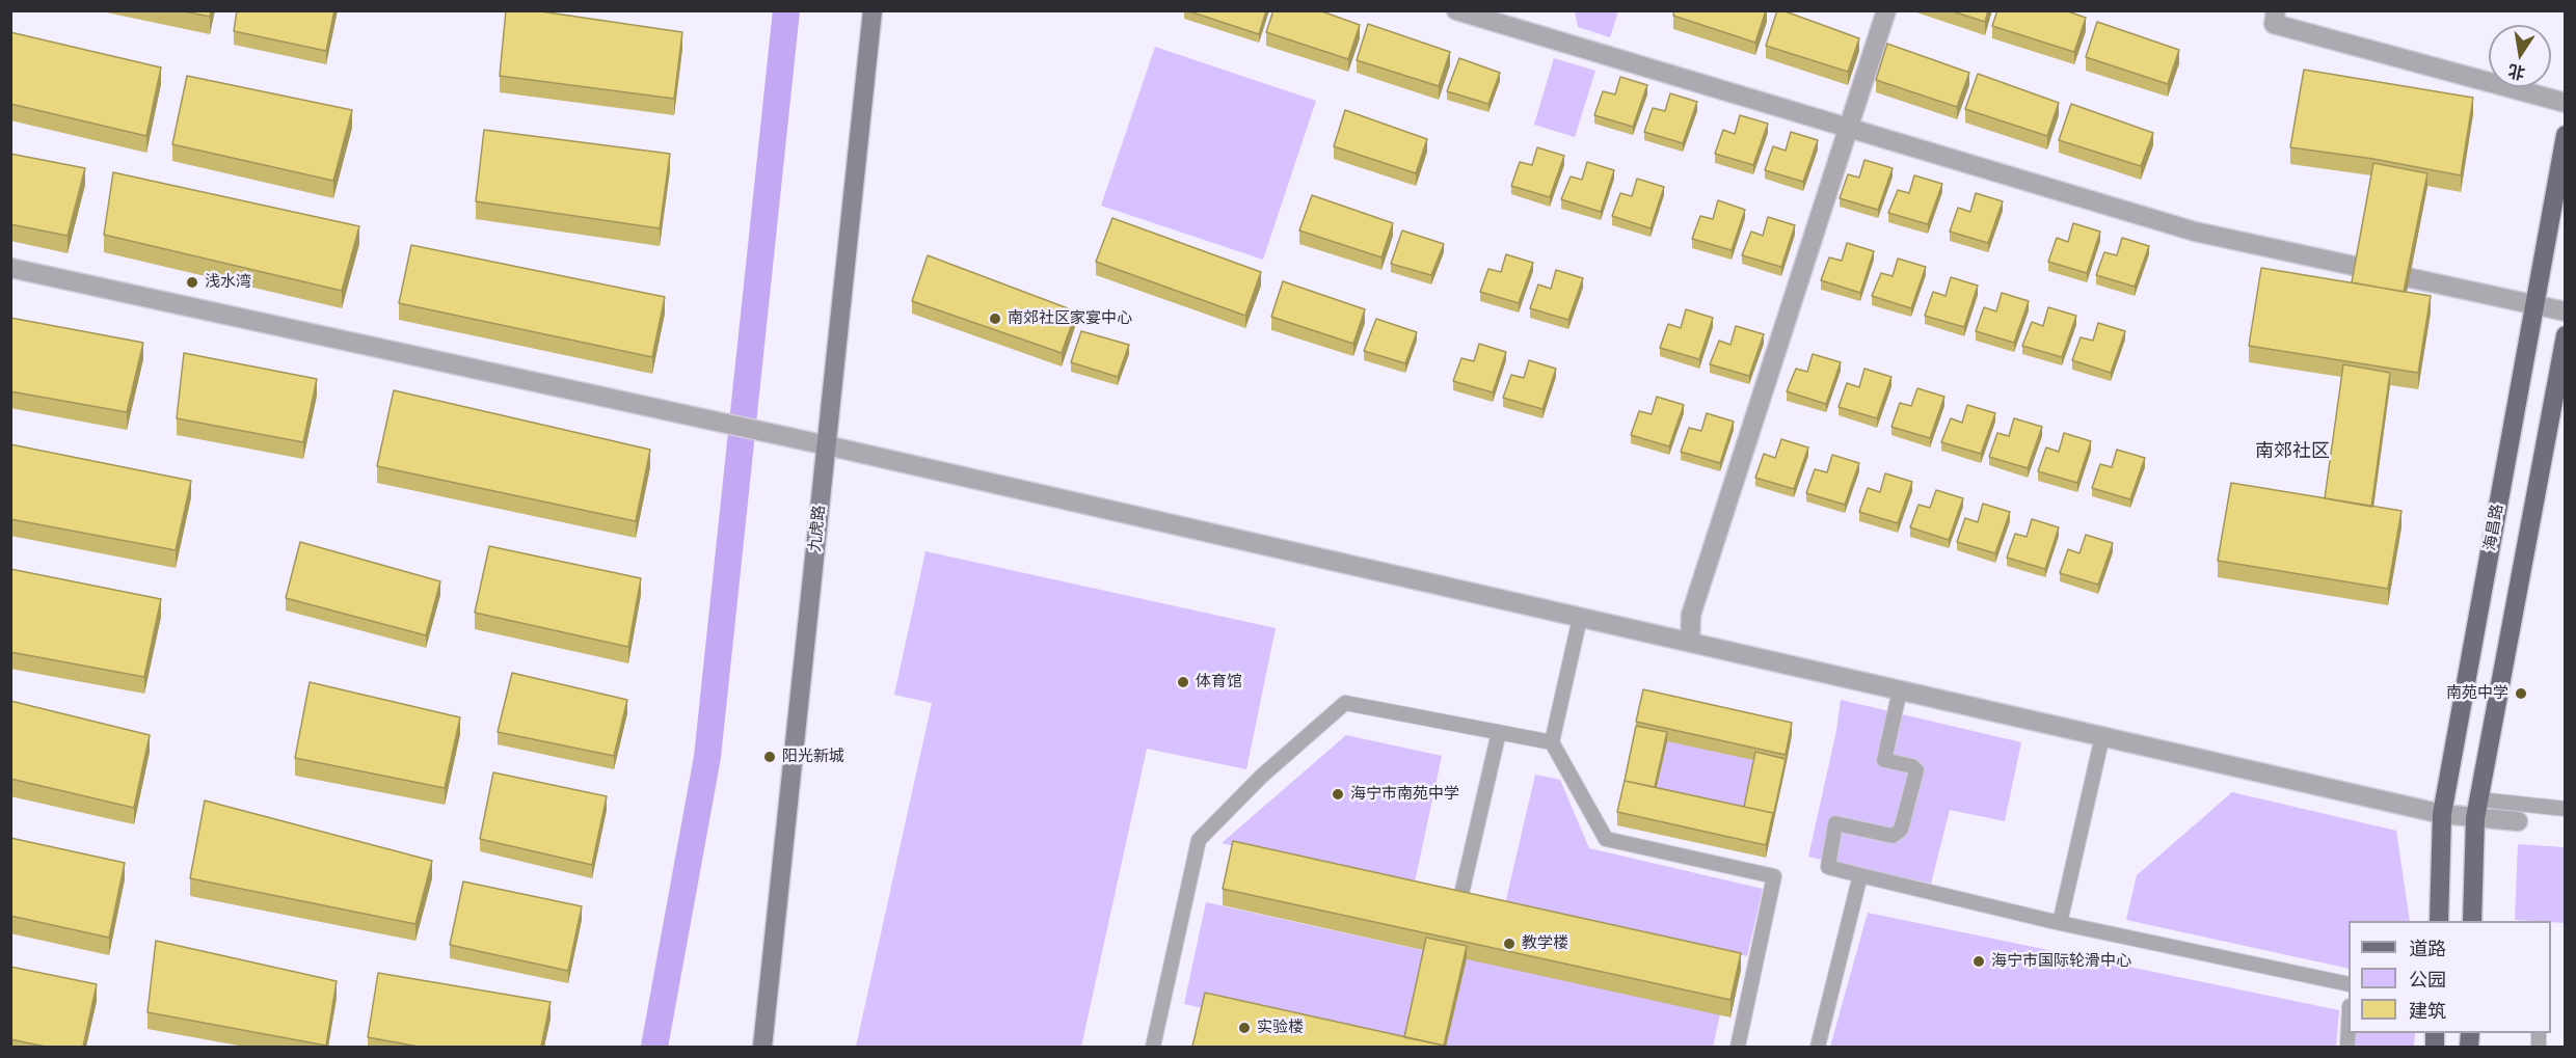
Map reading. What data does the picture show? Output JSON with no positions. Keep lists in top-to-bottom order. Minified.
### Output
{"streets":{"main road":["海昌路"],"street":["九虎路"]},"districts":["南郊社区"],"places":["浅水湾","南郊社区家宴中心","体育馆","南苑中学","阳光新城","海宁市南苑中学","教学楼","海宁市国际轮滑中心","实验楼"],"legend":["道路","公园","建筑"],"north":"bottom"}
